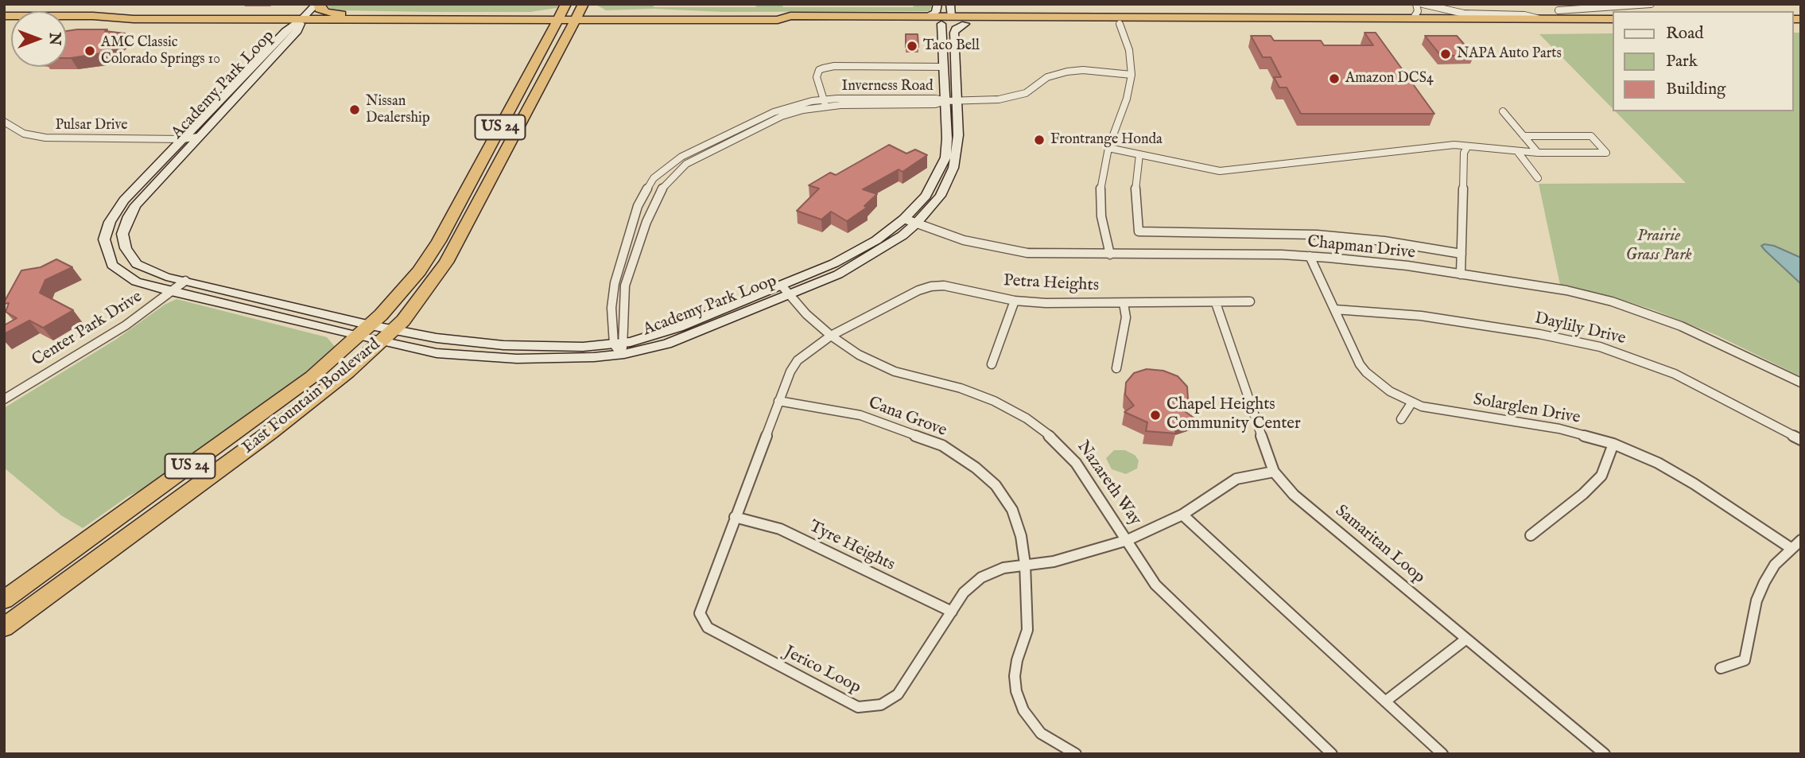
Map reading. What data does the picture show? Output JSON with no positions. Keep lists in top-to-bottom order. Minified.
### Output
{"streets":{"highway":["US 24","East Fountain Boulevard"],"street":["Academy Park Loop","Inverness Road","Pulsar Drive","Chapman Drive","Petra Heights","Center Park Drive","Daylily Drive","Solarglen Drive","Cana Grove","Nazareth Way","Samaritan Loop","Tyre Heights","Jerico Loop"]},"crossings":[["Academy Park Loop","Inverness Road"],["Academy Park Loop","Pulsar Drive"],["Academy Park Loop","Chapman Drive"],["Academy Park Loop","Center Park Drive"],["Academy Park Loop","East Fountain Boulevard"],["Academy Park Loop","Nazareth Way"],["Chapman Drive","Solarglen Drive"],["Petra Heights","Nazareth Way"],["Petra Heights","Samaritan Loop"],["Petra Heights","Jerico Loop"],["Daylily Drive","Solarglen Drive"],["Cana Grove","Jerico Loop"],["Nazareth Way","Jerico Loop"],["Samaritan Loop","Jerico Loop"],["Tyre Heights","Jerico Loop"]],"parks":["Prairie Grass Park"],"places":["Taco Bell","AMC Classic Colorado Springs 10","NAPA Auto Parts","Amazon DCS4","Nissan Dealership","Frontrange Honda","Chapel Heights Community Center"],"legend":["Road","Park","Building"],"north":"right"}
